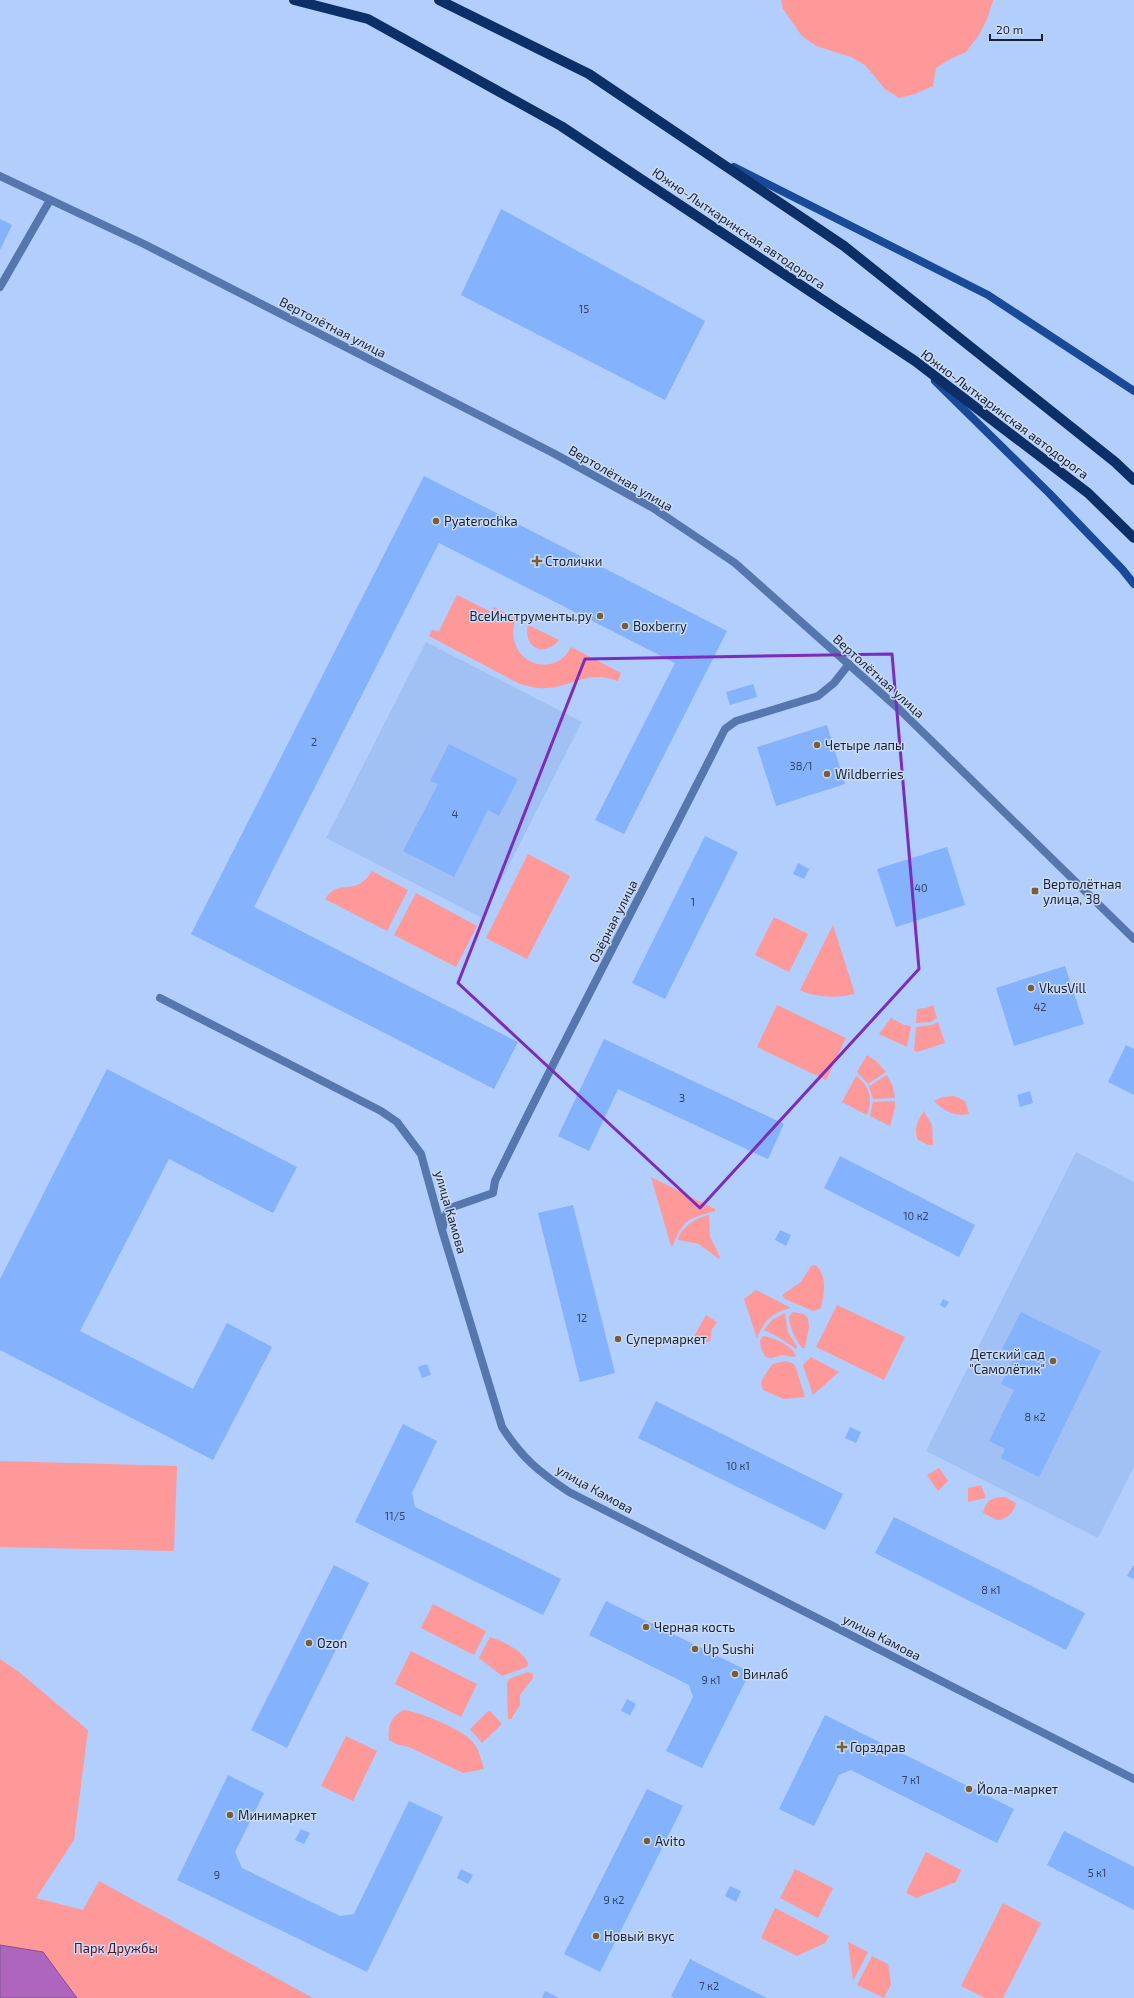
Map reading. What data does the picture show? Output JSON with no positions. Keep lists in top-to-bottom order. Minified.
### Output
{"streets":{"main road":["Южно-Лыткаринская автодорога"],"street":["Вертолётная улица","Озёрная улица","улица Камова"]},"crossings":[["Вертолётная улица","Озёрная улица"],["Озёрная улица","улица Камова"]],"parks":["Парк Дружбы"],"places":{"other":["Pyaterochka","ВсеИнструменты.ру","Boxberry","Четыре лапы","Wildberries","VkusVill","Супермаркет","Детский сад \"Самолётик\"","Черная кость","Ozon","Up Sushi","Винлаб","Йола-маркет","Минимаркет","Avito","Новый вкус"],"health":["Столички","Горздрав"],"transit":["Вертолётная улица, 38"]},"house_numbers":["15","2","38/1","4","40","1","42","3","10 к2","12","8 к2","10 к1","11/5","8 к1","9 к1","7 к1","5 к1","9","9 к2","7 к2"],"scale_bar":"20 m"}
